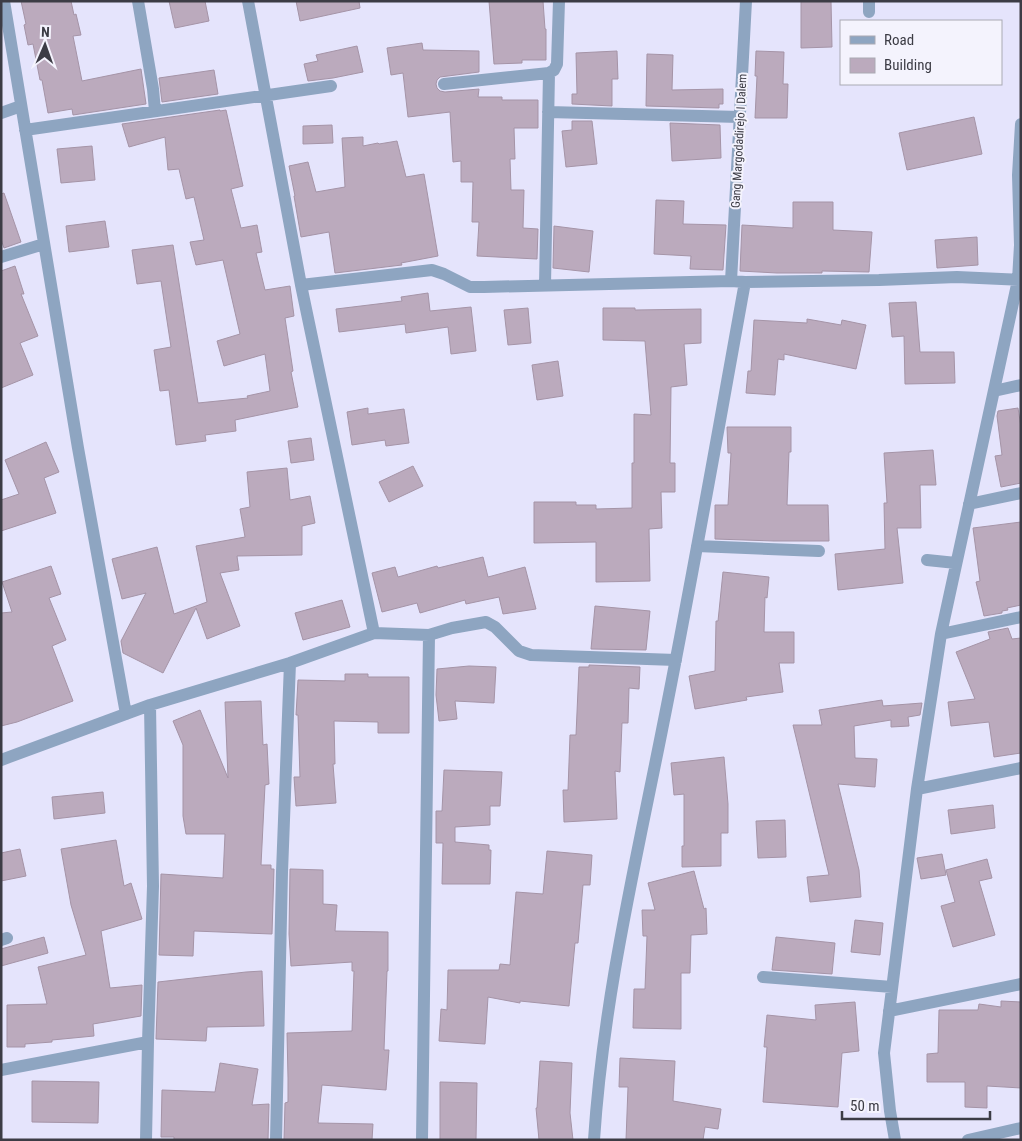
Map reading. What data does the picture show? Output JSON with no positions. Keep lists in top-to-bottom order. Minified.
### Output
{"streets":{"street":["Gang Margodadirejo I Dalem"]},"legend":["Road","Building"],"scale_bar":"50 m","north":"top"}
